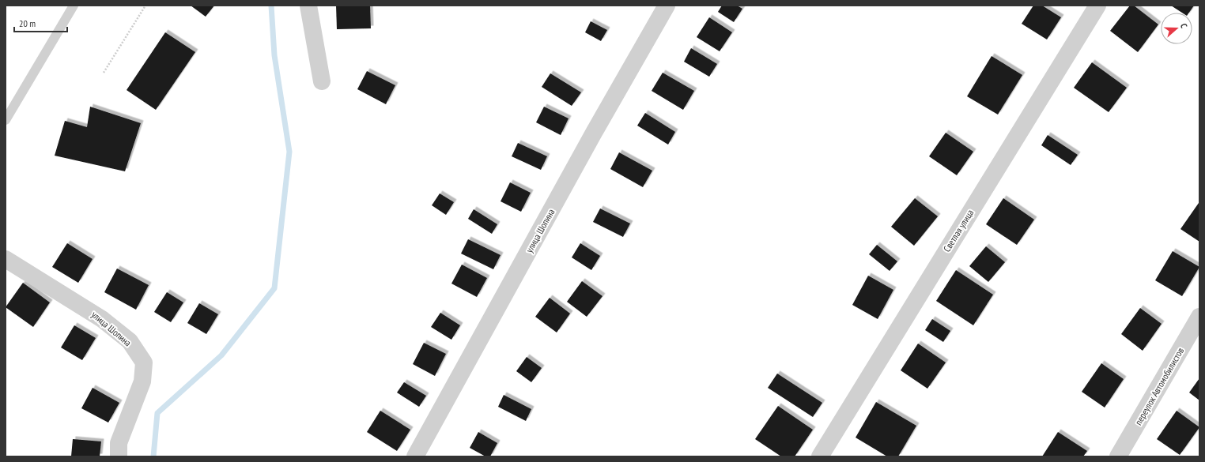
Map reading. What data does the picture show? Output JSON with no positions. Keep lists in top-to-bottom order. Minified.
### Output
{"streets":{"street":["улица Шопина","Светлая улица","переулок Автомобилистов"]},"scale_bar":"20 m","north":"right"}
